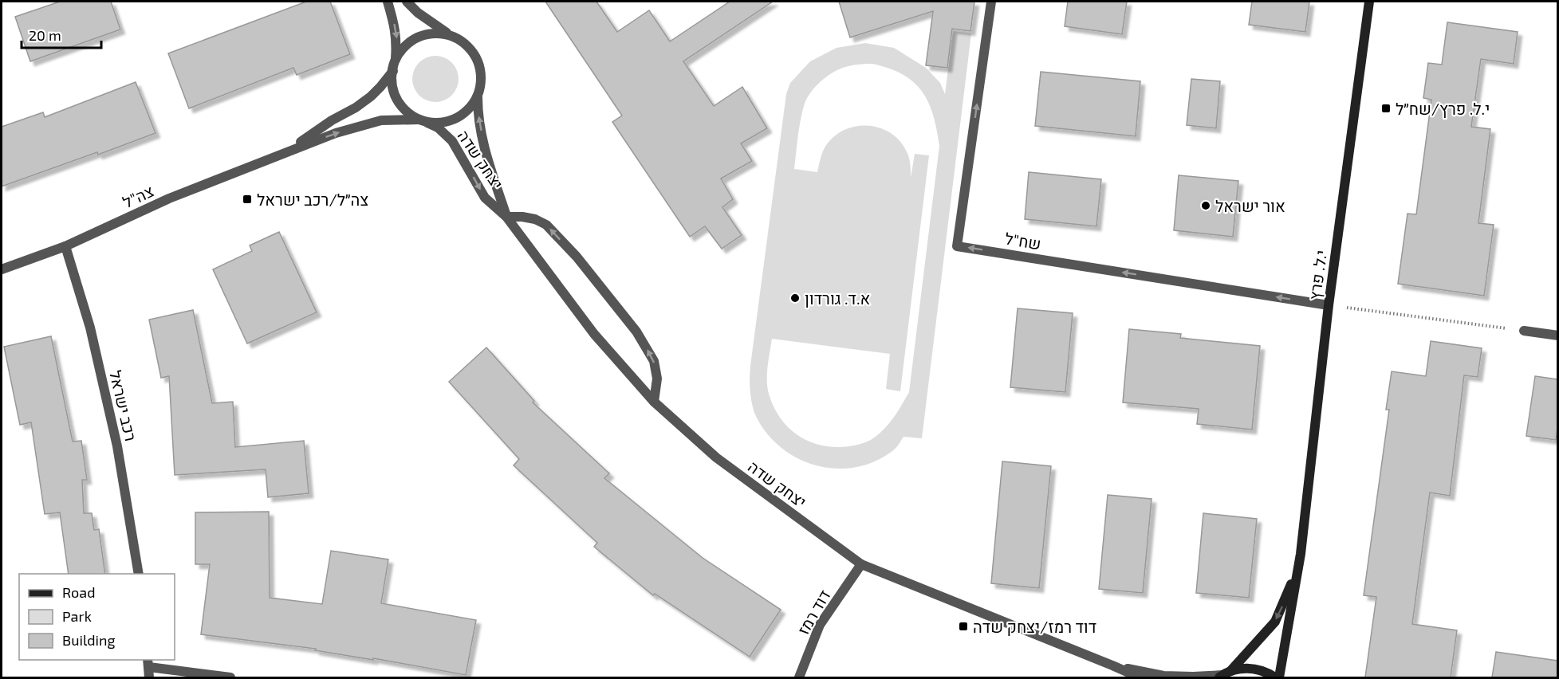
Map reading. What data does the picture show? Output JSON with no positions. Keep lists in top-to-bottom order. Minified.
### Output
{"streets":{"street":["יצחק שדה","צה\"ל","שח\"ל","י.ל. פרץ","רכב ישראל","דוד רמז"]},"crossings":[["יצחק שדה","צה\"ל"],["יצחק שדה","י.ל. פרץ"],["יצחק שדה","דוד רמז"],["צה\"ל","רכב ישראל"],["שח\"ל","י.ל. פרץ"]],"places":{"transit":["י.ל. פרץ/שח״ל","צה״ל/רכב ישראל","דוד רמז/יצחק שדה"],"other":["אור ישראל","א.ד. גורדון"]},"legend":["Road","Park","Building"],"scale_bar":"20 m"}
